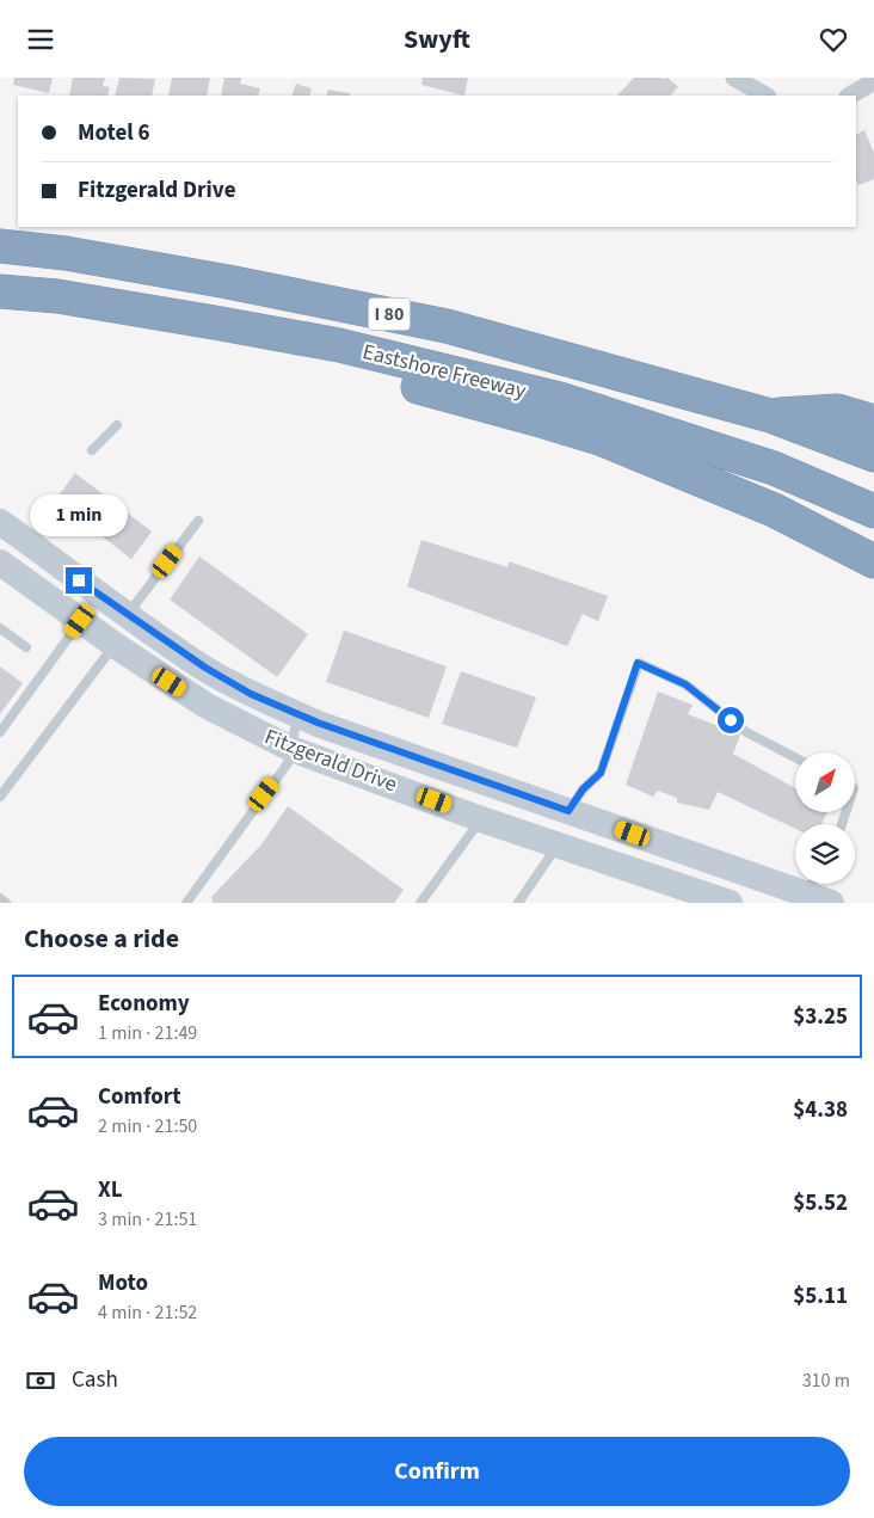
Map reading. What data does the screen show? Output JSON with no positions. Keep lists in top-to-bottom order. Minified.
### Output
{"streets":{"highway":["I 80","Eastshore Freeway"],"main road":["Fitzgerald Drive"]},"north":"top right","page":{"header":"Swyft","banner":["Motel 6","Fitzgerald Drive"],"bubble":"1 min","heading":"Choose a ride","list":[{"name":"Economy","note":"1 min · 21:49","value":"$3.25"},{"name":"Comfort","note":"2 min · 21:50","value":"$4.38"},{"name":"XL","note":"3 min · 21:51","value":"$5.52"},{"name":"Moto","note":"4 min · 21:52","value":"$5.11"}],"pay":["Cash","310 m"],"buttons":"Confirm"}}
